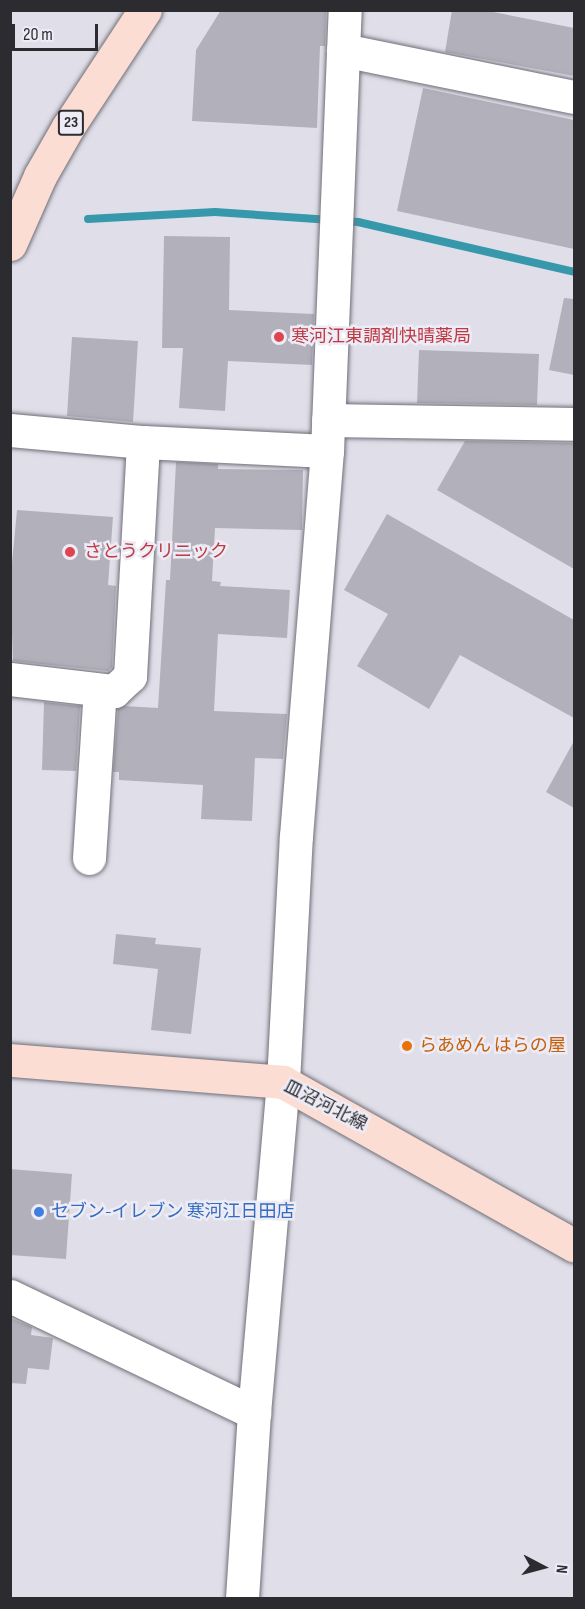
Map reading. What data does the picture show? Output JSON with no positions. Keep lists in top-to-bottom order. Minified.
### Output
{"streets":{"main road":["23","皿沼河北線"]},"places":["寒河江東調剤快晴薬局","さとうクリニック","らあめん はらの屋","セブン-イレブン 寒河江日田店"],"scale_bar":"20 m","north":"right"}
